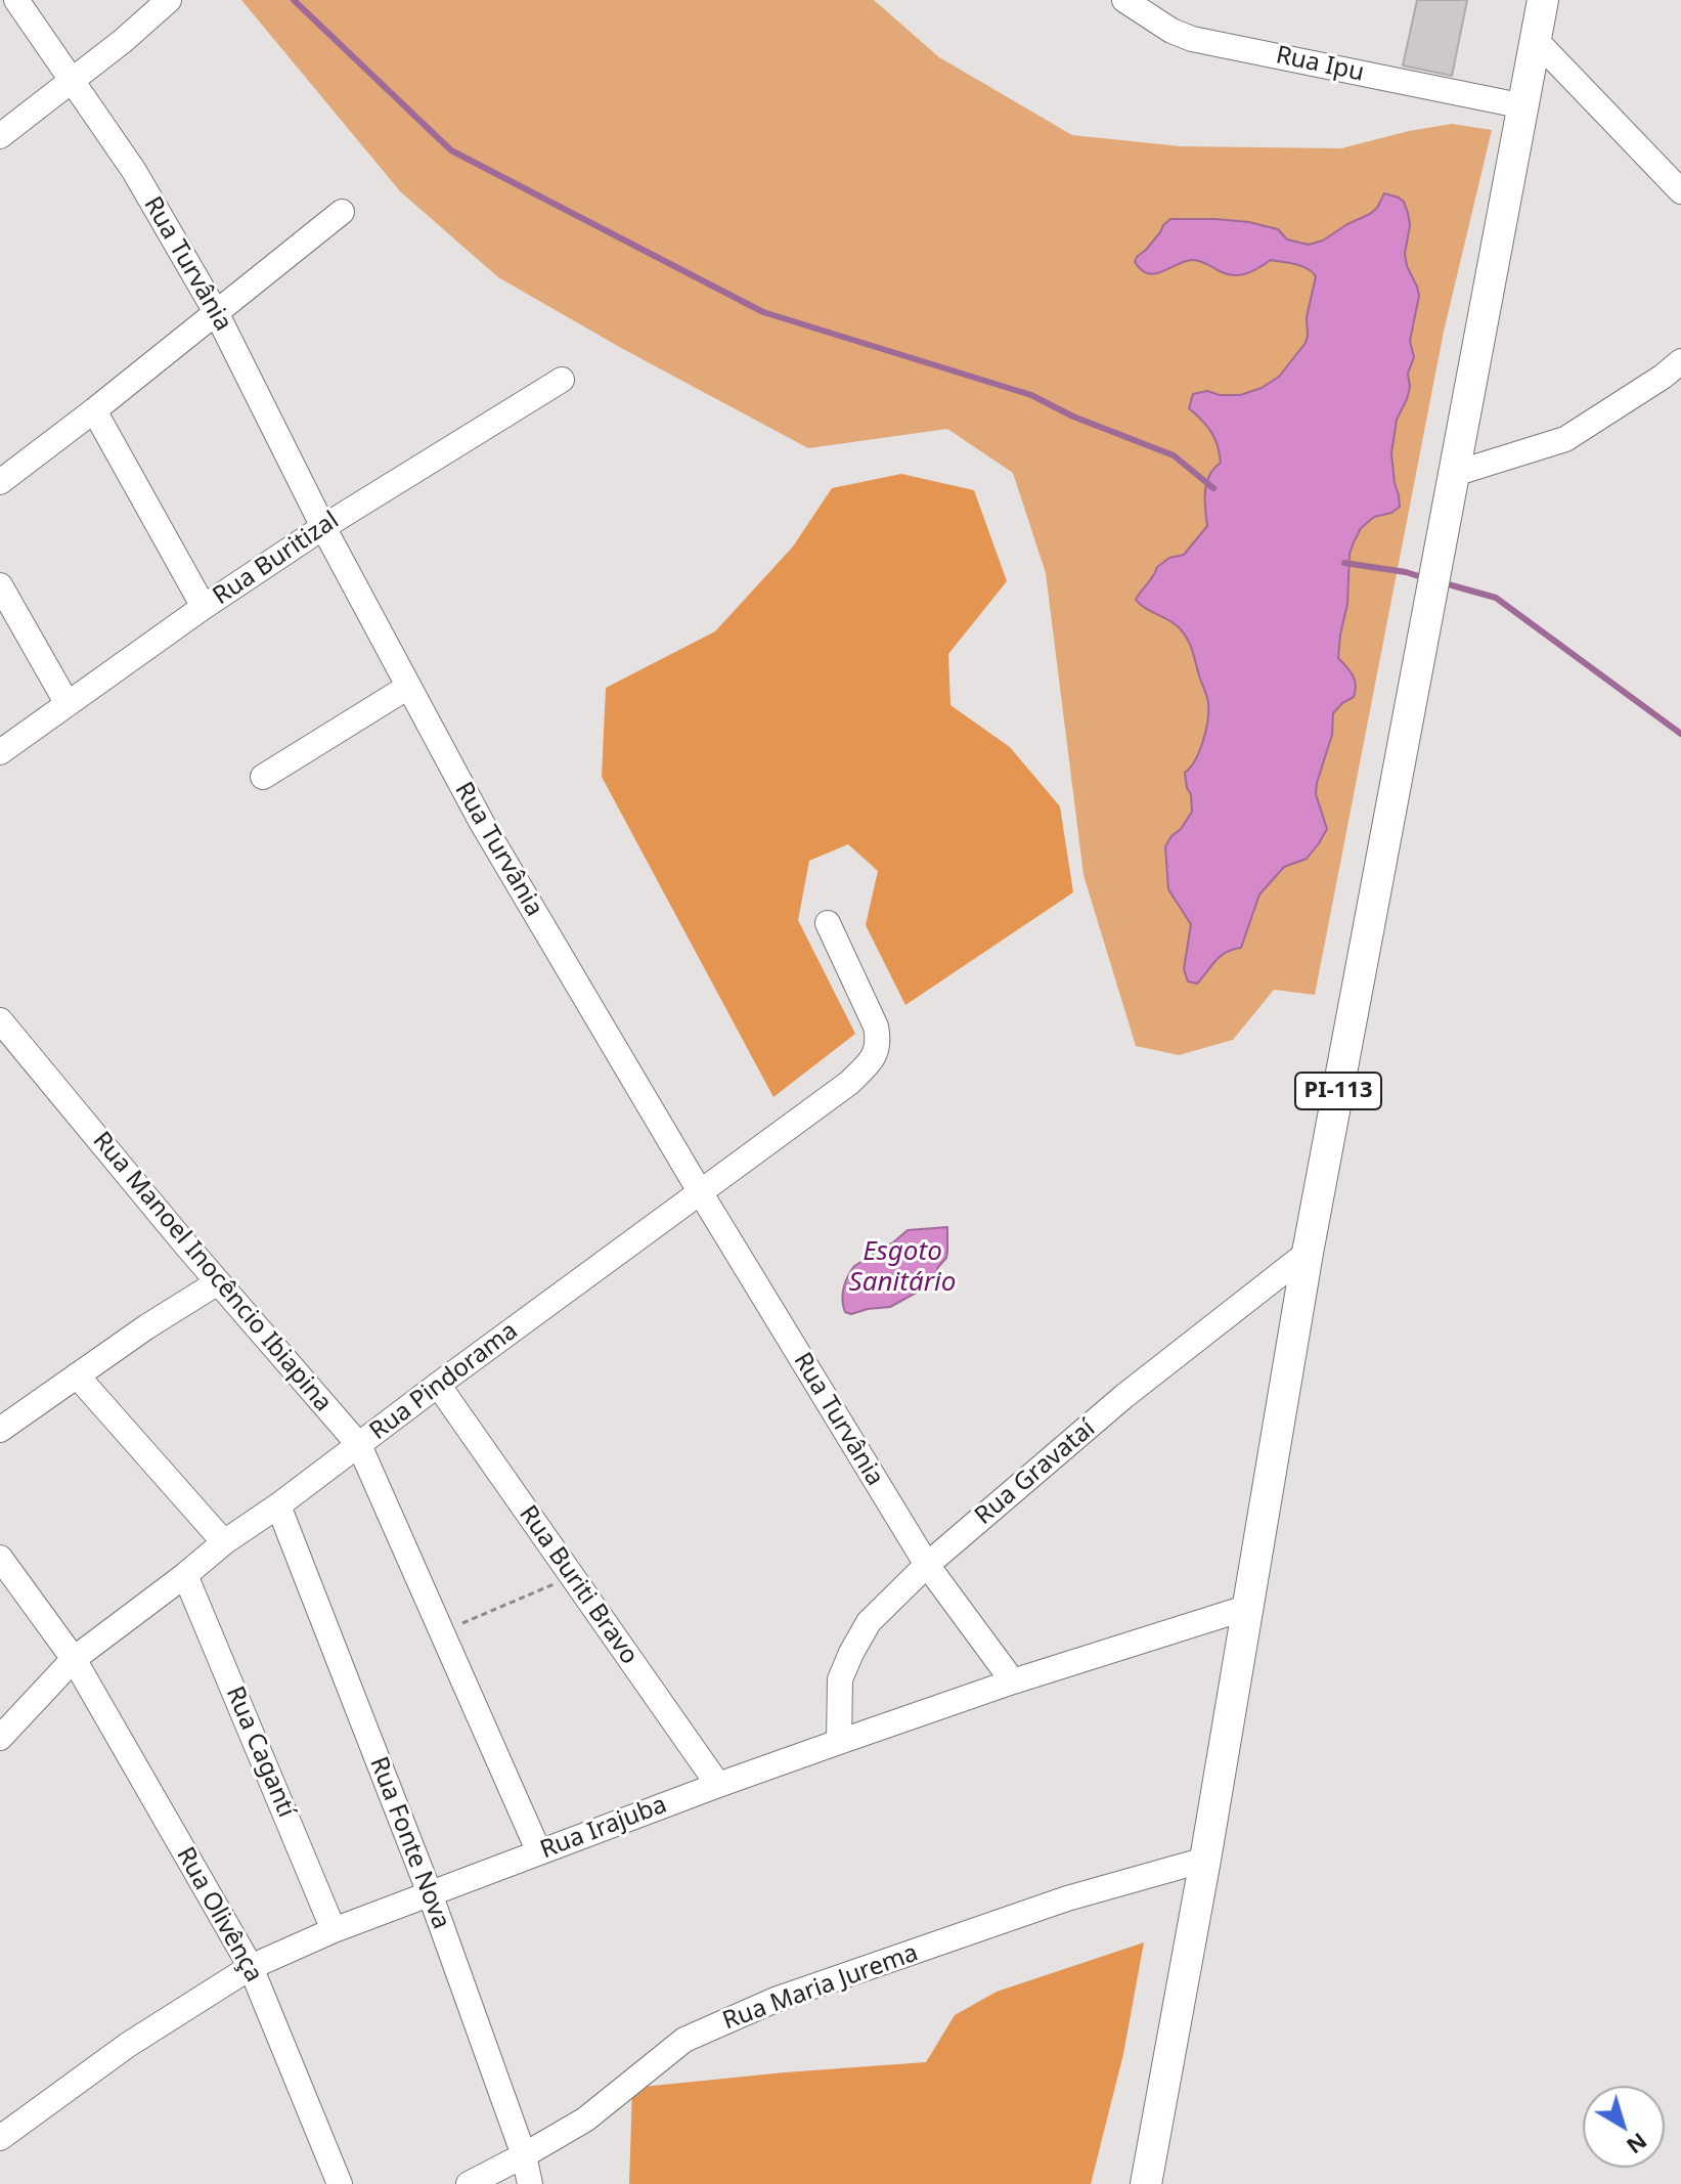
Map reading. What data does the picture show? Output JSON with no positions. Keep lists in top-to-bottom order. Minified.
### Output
{"streets":{"main road":["PI-113"],"street":["Rua Ipu","Rua Turvânia","Rua Buritizal","Rua Manoel Inocêncio Ibiapina","Rua Pindorama","Rua Gravataí","Rua Buriti Bravo","Rua Cagantí","Rua Irajuba","Rua Fonte Nova","Rua Olivênça","Rua Maria Jurema"]},"crossings":[["Rua Ipu","PI-113"],["Rua Turvânia","Rua Buritizal"],["Rua Turvânia","Rua Pindorama"],["Rua Turvânia","Rua Gravataí"],["Rua Turvânia","Rua Irajuba"],["PI-113","Rua Gravataí"],["PI-113","Rua Irajuba"],["PI-113","Rua Maria Jurema"],["Rua Manoel Inocêncio Ibiapina","Rua Pindorama"],["Rua Manoel Inocêncio Ibiapina","Rua Irajuba"],["Rua Pindorama","Rua Buriti Bravo"],["Rua Pindorama","Rua Cagantí"],["Rua Pindorama","Rua Fonte Nova"],["Rua Pindorama","Rua Olivênça"],["Rua Gravataí","Rua Irajuba"],["Rua Buriti Bravo","Rua Irajuba"],["Rua Cagantí","Rua Irajuba"],["Rua Irajuba","Rua Fonte Nova"],["Rua Irajuba","Rua Olivênça"],["Rua Fonte Nova","Rua Maria Jurema"]],"water":["Esgoto Sanitário"],"north":"bottom right"}
